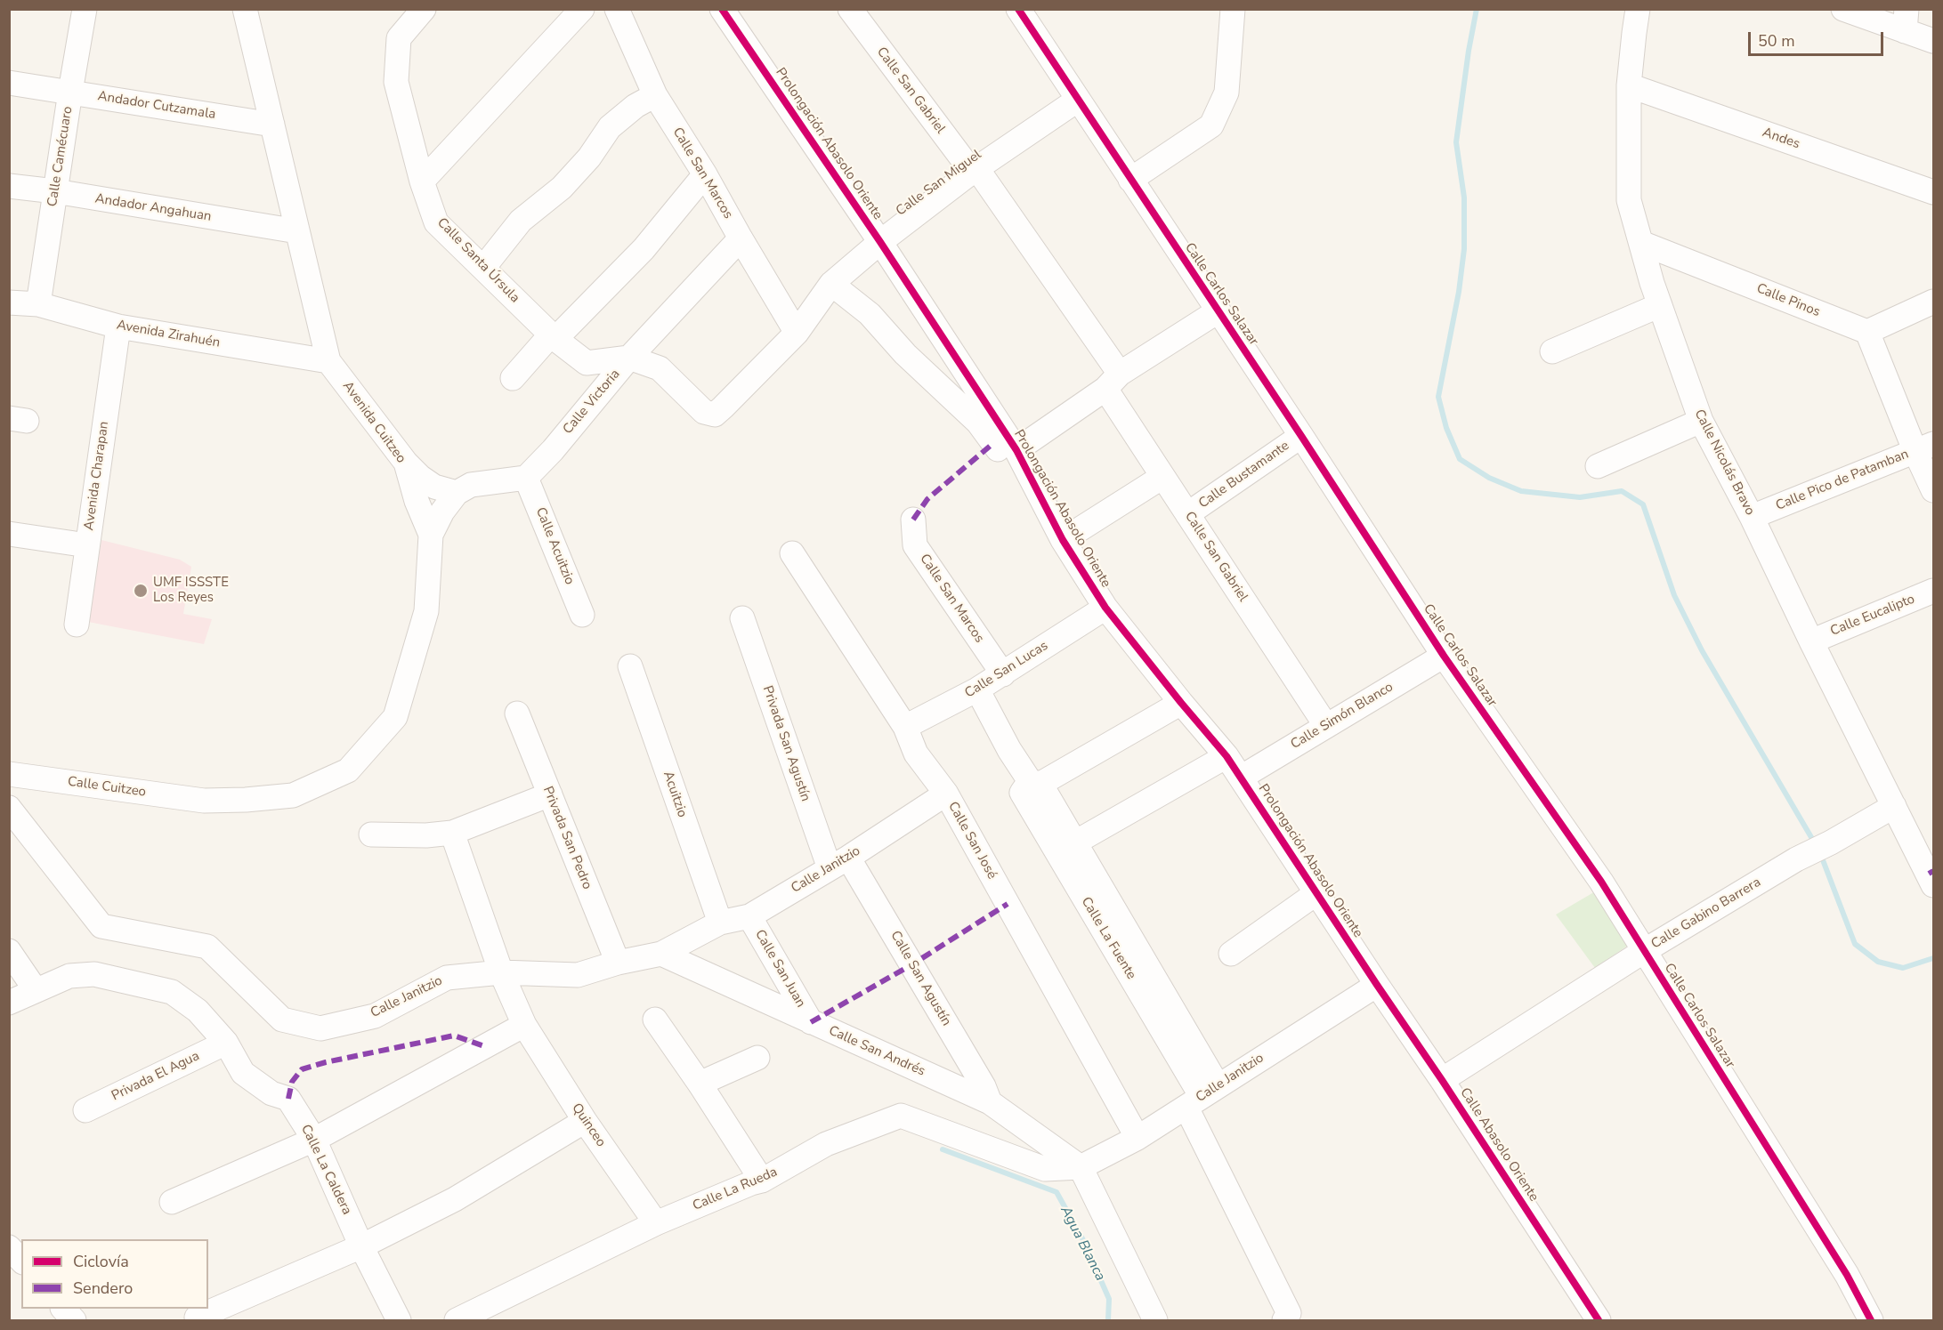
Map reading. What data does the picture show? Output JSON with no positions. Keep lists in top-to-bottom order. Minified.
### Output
{"streets":{"street":["Calle San Gabriel","Andador Cutzamala","Andes","Prolongación Abasolo Oriente","Calle Camécuaro","Calle San Marcos","Calle San Miguel","Andador Angahuan","Calle Santa Úrsula","Calle Carlos Salazar","Calle Pinos","Avenida Zirahuén","Calle Victoria","Avenida Cuitzeo","Calle Nicolás Bravo","Calle Bustamante","Avenida Charapan","Calle Pico de Patamban","Calle Acuitzio","Calle Eucalipto","Calle San Lucas","Calle Simón Blanco","Privada San Agustín","Calle Cuitzeo","Acuitzio","Privada San Pedro","Calle San José","Calle Janitzio","Calle Gabino Barrera","Calle La Fuente","Calle San Juan","Calle San Agustín","Calle San Andrés","Privada El Agua","Quinceo","Calle Abasolo Oriente","Calle La Caldera","Calle La Rueda"]},"crossings":[["Calle San Gabriel","Calle San Miguel"],["Calle San Gabriel","Calle Bustamante"],["Calle San Gabriel","Calle Simón Blanco"],["Andador Cutzamala","Calle Camécuaro"],["Andador Cutzamala","Avenida Cuitzeo"],["Andes","Calle Nicolás Bravo"],["Prolongación Abasolo Oriente","Calle San Miguel"],["Prolongación Abasolo Oriente","Calle San Lucas"],["Prolongación Abasolo Oriente","Calle Simón Blanco"],["Prolongación Abasolo Oriente","Calle Janitzio"],["Prolongación Abasolo Oriente","Calle Abasolo Oriente"],["Calle Camécuaro","Andador Angahuan"],["Calle Camécuaro","Avenida Zirahuén"],["Calle San Marcos","Calle San Miguel"],["Calle San Marcos","Calle Victoria"],["Calle San Marcos","Calle San Lucas"],["Calle San Miguel","Calle Santa Úrsula"],["Calle San Miguel","Calle Carlos Salazar"],["Calle San Miguel","Calle Victoria"],["Andador Angahuan","Avenida Cuitzeo"],["Calle Santa Úrsula","Calle Victoria"],["Calle Carlos Salazar","Calle Bustamante"],["Calle Carlos Salazar","Calle Simón Blanco"],["Calle Carlos Salazar","Calle Gabino Barrera"],["Calle Pinos","Calle Nicolás Bravo"],["Avenida Zirahuén","Avenida Cuitzeo"],["Avenida Zirahuén","Avenida Charapan"],["Calle Victoria","Calle Acuitzio"],["Avenida Cuitzeo","Calle Cuitzeo"],["Calle Nicolás Bravo","Calle Pico de Patamban"],["Calle Nicolás Bravo","Calle Eucalipto"],["Calle Nicolás Bravo","Calle Gabino Barrera"],["Calle San Lucas","Calle San José"],["Calle San Lucas","Calle La Fuente"],["Privada San Agustín","Calle Janitzio"],["Privada San Agustín","Calle San Agustín"],["Acuitzio","Calle Janitzio"],["Privada San Pedro","Calle Janitzio"],["Calle San José","Calle Janitzio"],["Calle Janitzio","Calle La Fuente"],["Calle Janitzio","Calle San Juan"],["Calle Janitzio","Calle San Agustín"],["Calle Janitzio","Calle San Andrés"],["Calle Janitzio","Quinceo"],["Calle Janitzio","Calle Abasolo Oriente"],["Calle Janitzio","Calle La Rueda"],["Calle Gabino Barrera","Calle Abasolo Oriente"],["Calle San Juan","Calle San Andrés"],["Calle San Agustín","Calle San Andrés"],["Calle San Andrés","Calle La Rueda"],["Privada El Agua","Calle La Caldera"],["Quinceo","Calle La Rueda"]],"water":["Agua Blanca"],"places":["UMF ISSSTE Los Reyes"],"legend":["Ciclovía","Sendero"],"scale_bar":"50 m"}
